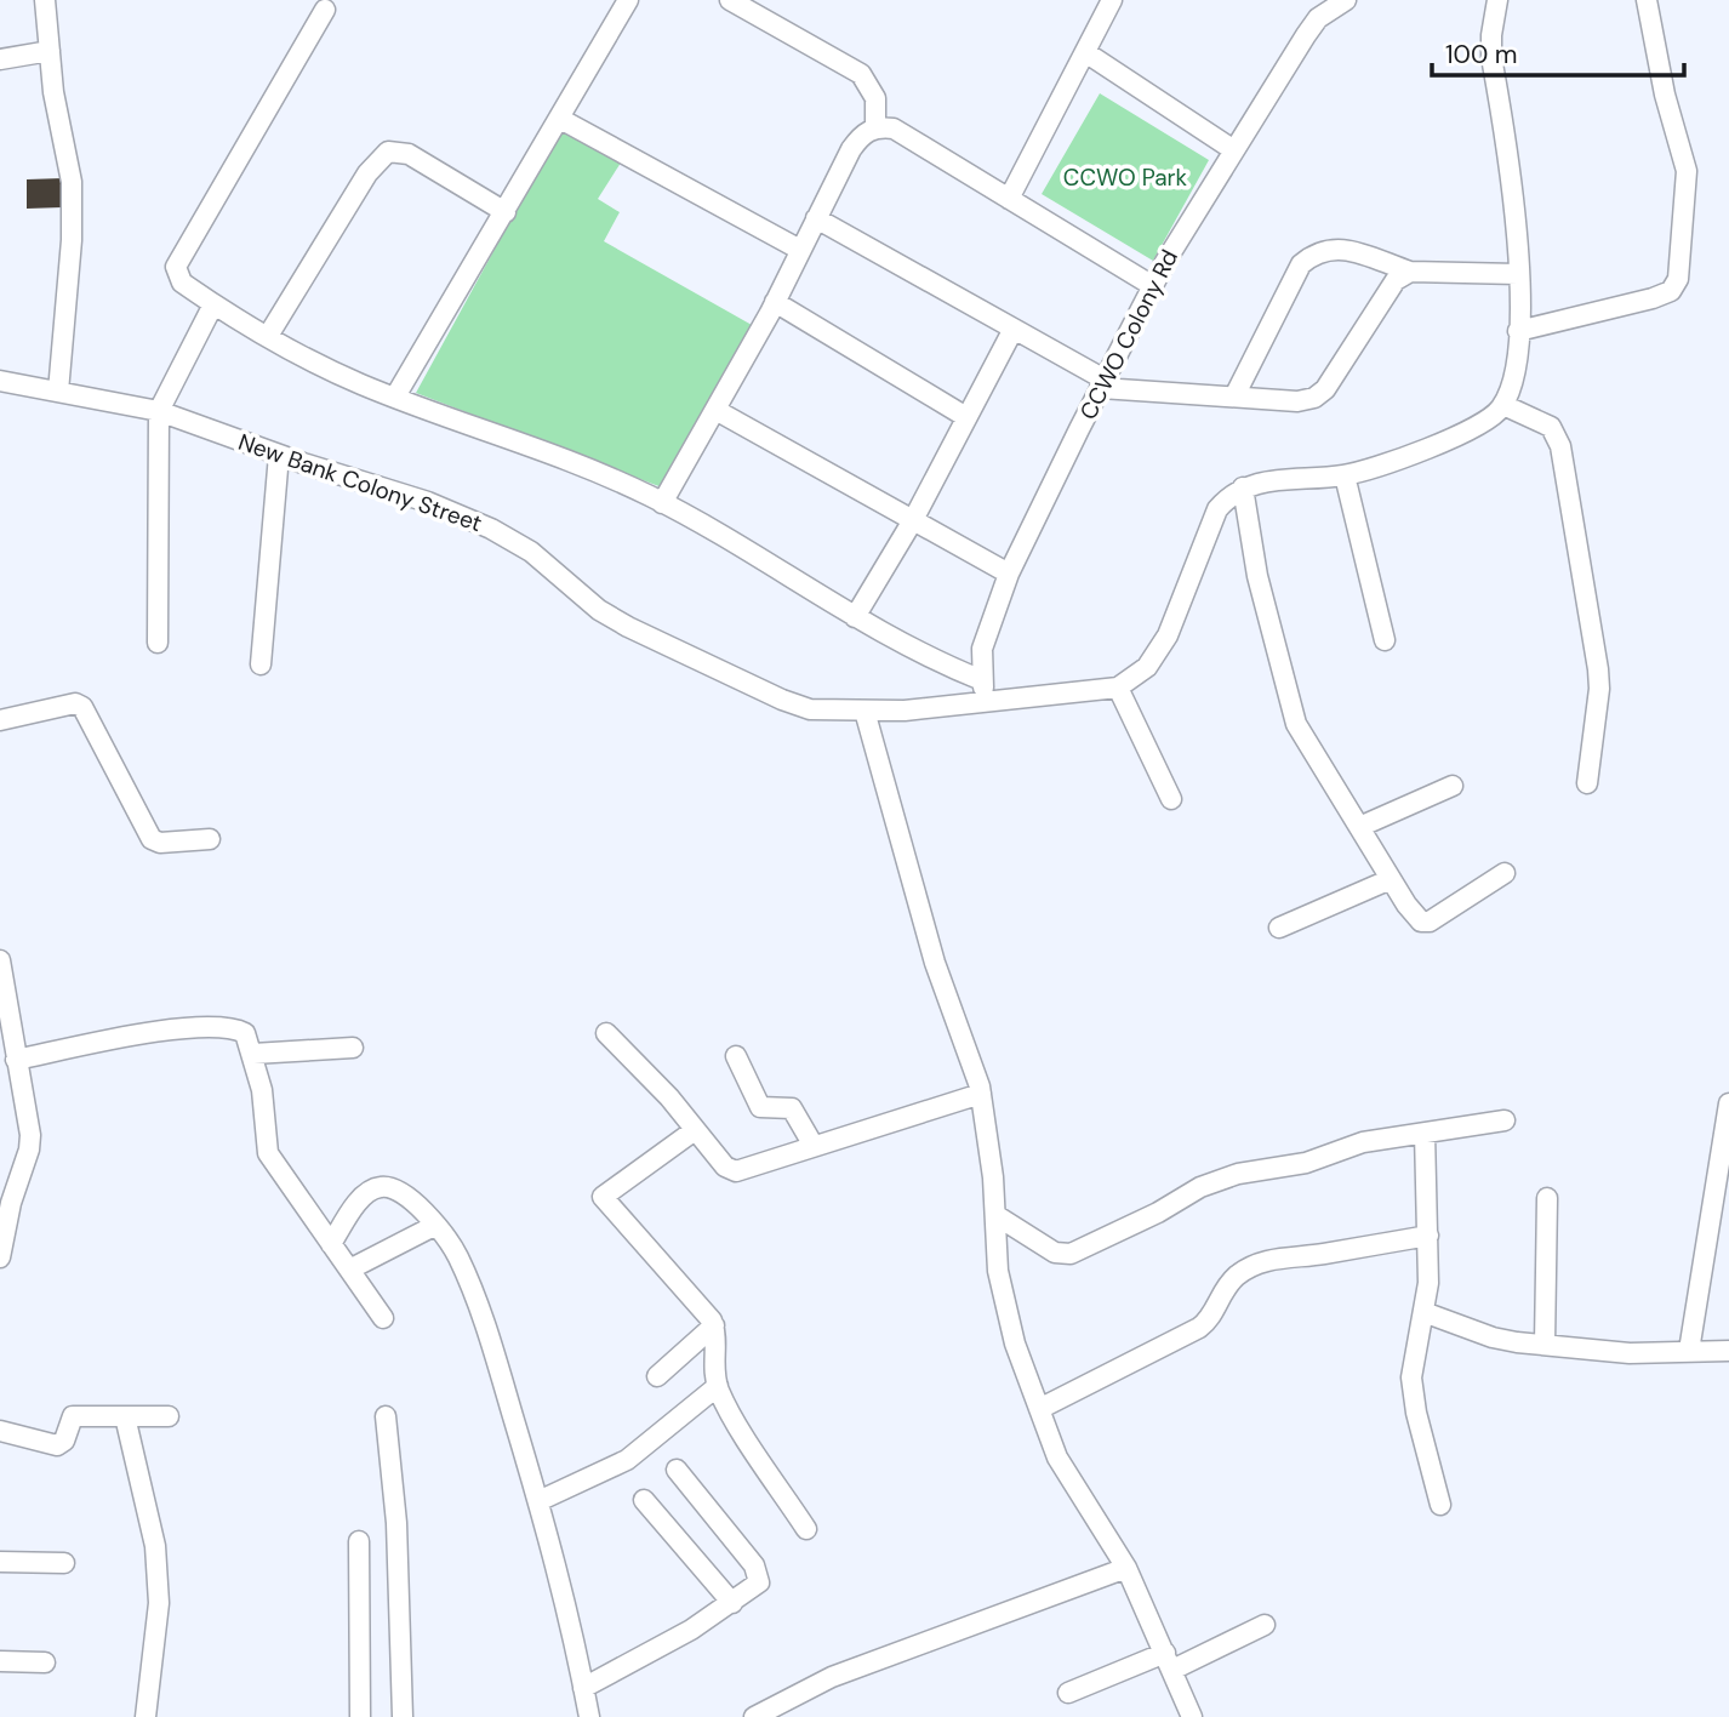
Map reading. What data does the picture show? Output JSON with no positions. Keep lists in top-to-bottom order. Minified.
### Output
{"streets":{"street":["CCWO Colony Rd","New Bank Colony Street"]},"crossings":[["CCWO Colony Rd","New Bank Colony Street"]],"parks":["CCWO Park"],"scale_bar":"100 m"}
